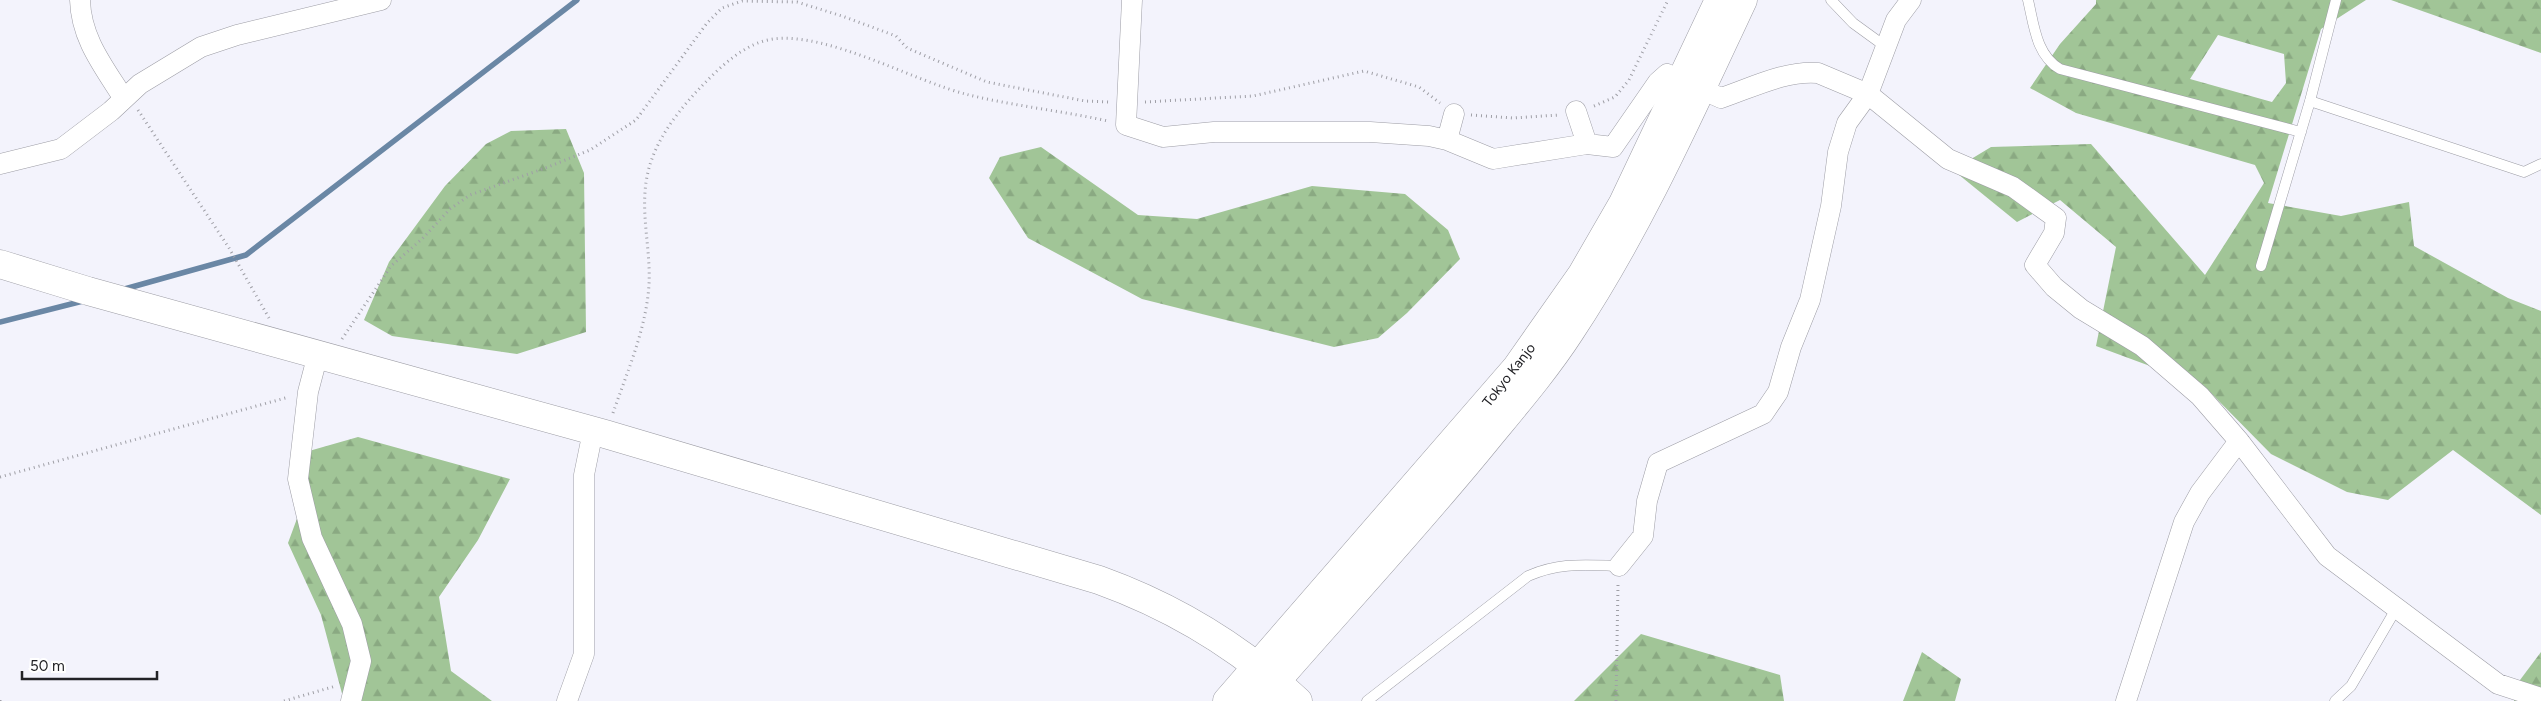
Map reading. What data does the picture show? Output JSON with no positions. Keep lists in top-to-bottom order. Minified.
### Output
{"streets":{"main road":["Tokyo Kanjo"]},"scale_bar":"50 m"}
